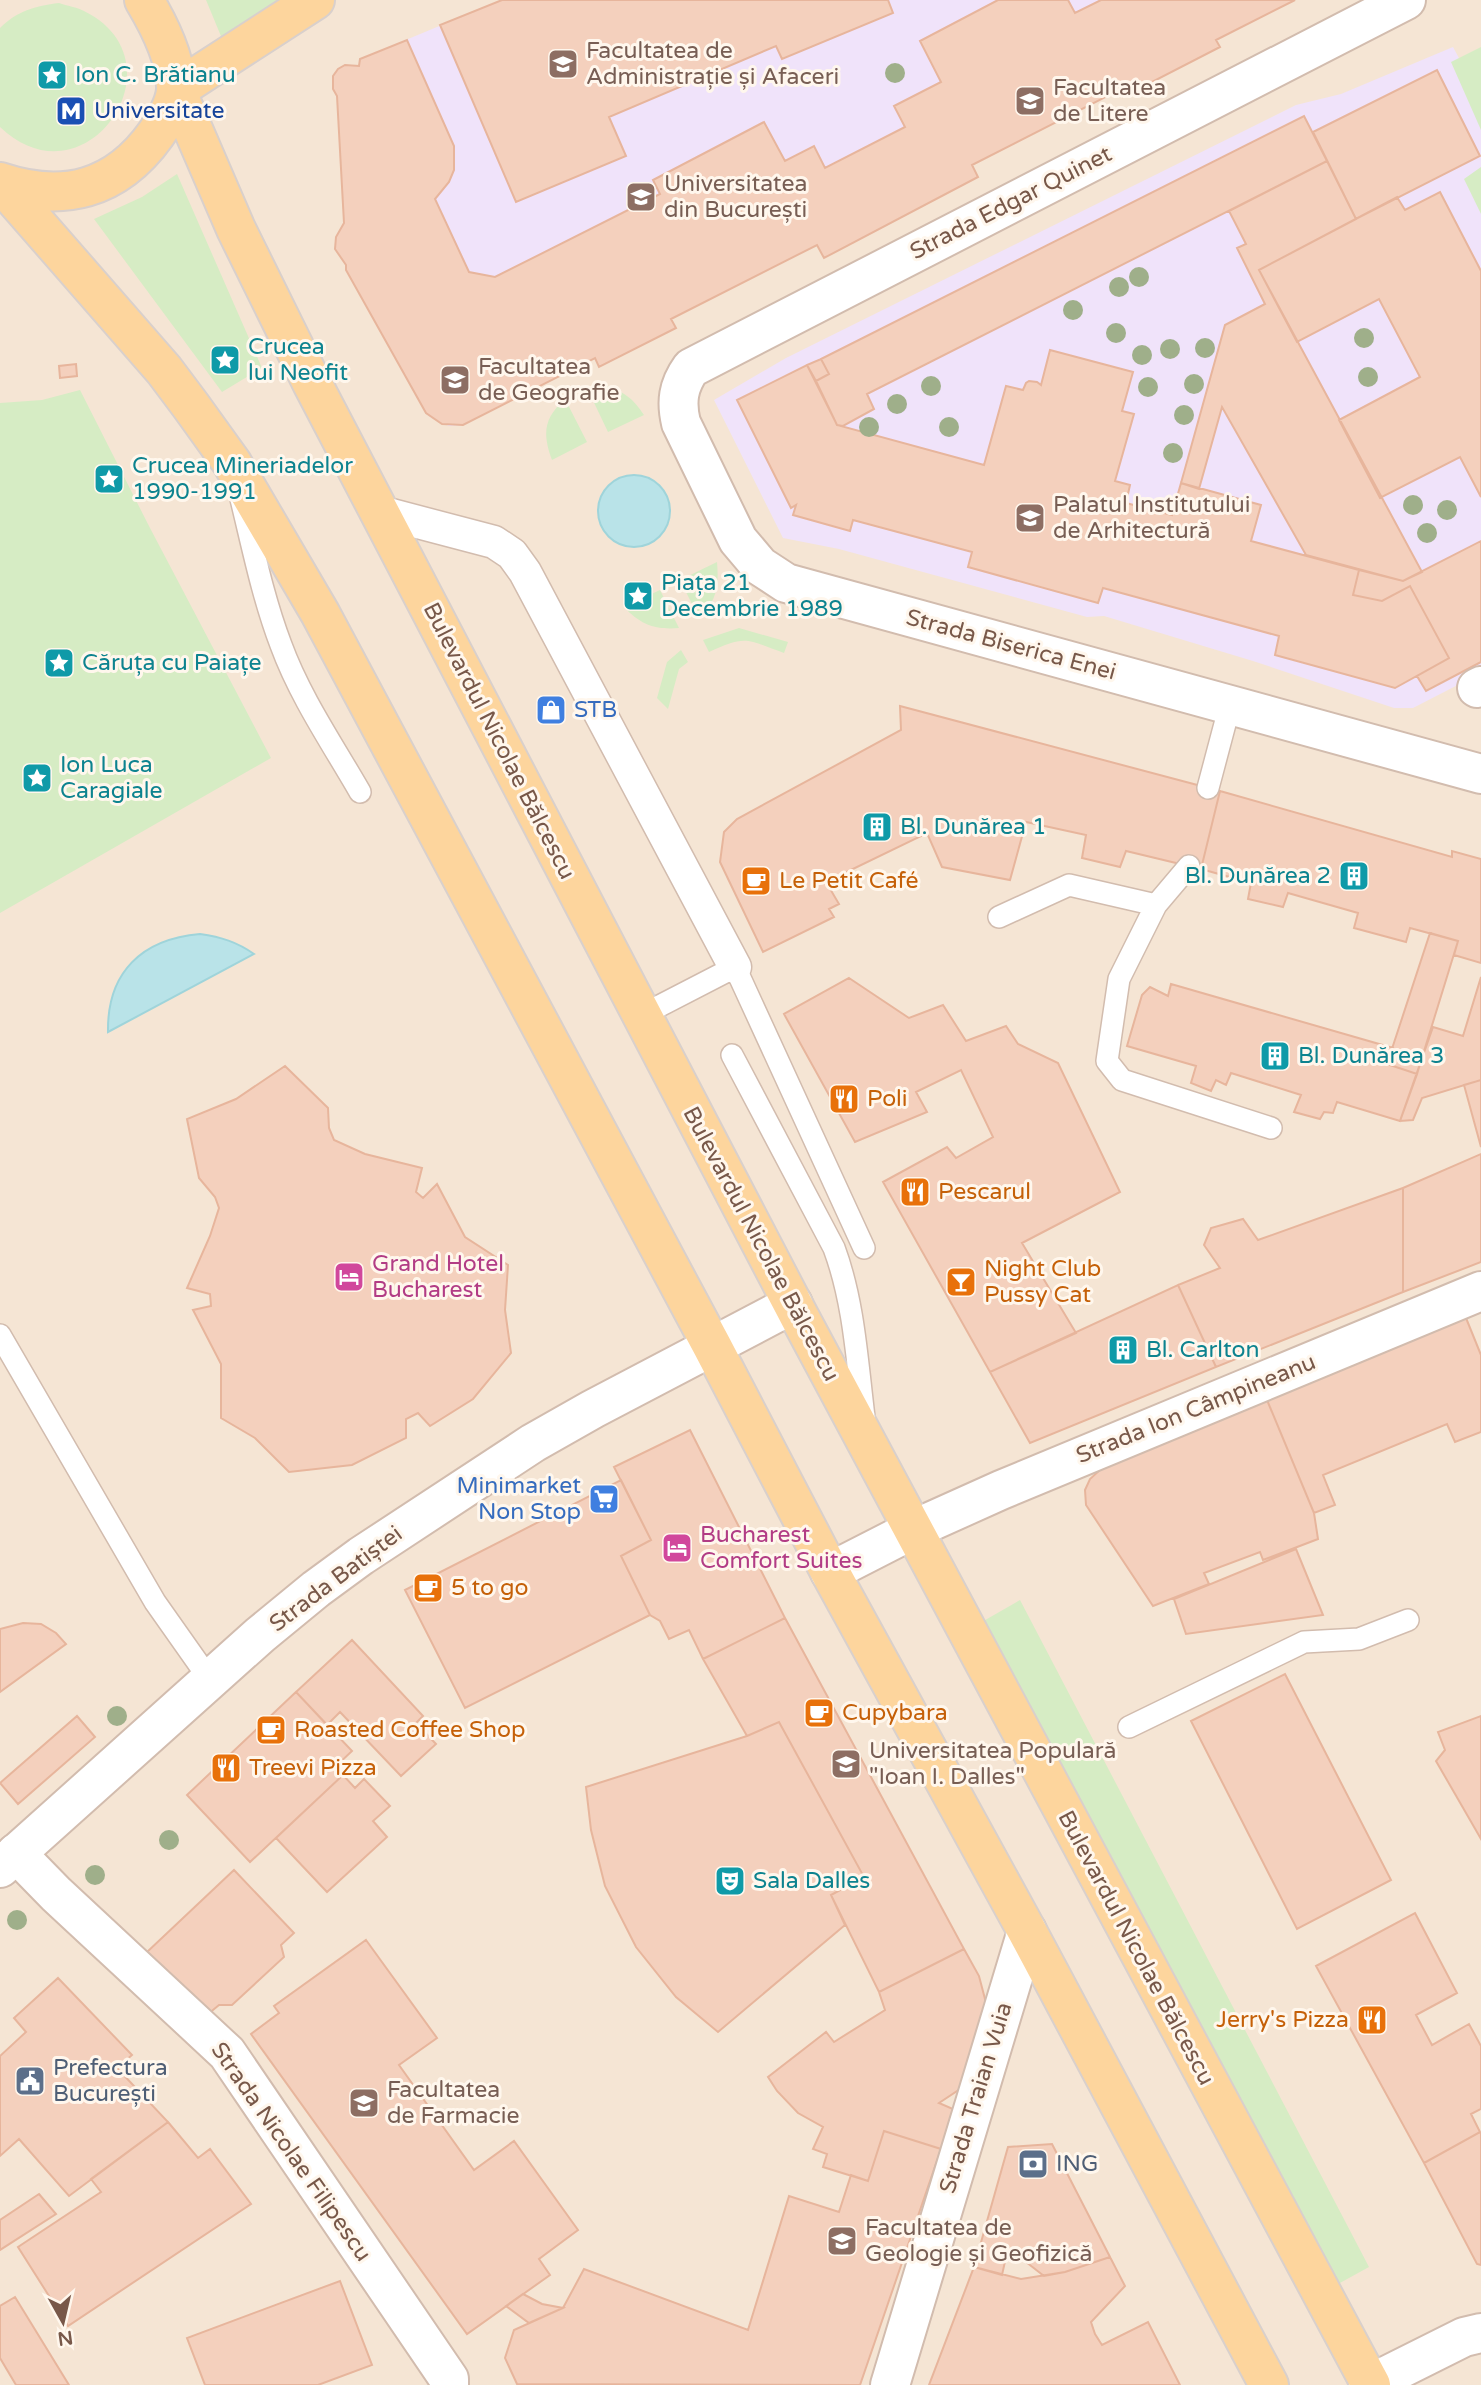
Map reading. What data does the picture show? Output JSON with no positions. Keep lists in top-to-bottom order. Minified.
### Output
{"streets":{"main road":["Bulevardul Nicolae Bălcescu"],"street":["Strada Edgar Quinet","Strada Biserica Enei","Strada Ion Câmpineanu","Strada Batiștei","Strada Traian Vuia","Strada Nicolae Filipescu"]},"crossings":[["Strada Edgar Quinet","Strada Biserica Enei"],["Bulevardul Nicolae Bălcescu","Strada Ion Câmpineanu"],["Bulevardul Nicolae Bălcescu","Strada Batiștei"],["Strada Batiștei","Strada Nicolae Filipescu"]],"places":{"school or university":["Facultatea de Administrație și Afaceri","Facultatea de Litere","Universitatea din București","Facultatea de Geografie","Palatul Institutului de Arhitectură","Universitatea Populară \"Ioan I. Dalles\"","Facultatea de Farmacie","Facultatea de Geologie și Geofizică"],"place":["Ion C. Brătianu","Crucea lui Neofit","Crucea Mineriadelor 1990-1991","Piața 21 Decembrie 1989","Căruța cu Paiațe","Ion Luca Caragiale"],"metro station":["Universitate"],"shop":["STB"],"building":["Bl. Dunărea 1","Bl. Dunărea 2","Bl. Dunărea 3","Bl. Carlton"],"cafe":["Le Petit Café","5 to go","Cupybara","Roasted Coffee Shop"],"restaurant":["Poli","Pescarul","Treevi Pizza","Jerry's Pizza"],"hotel":["Grand Hotel Bucharest","Bucharest Comfort Suites"],"bar":["Night Club Pussy Cat"],"supermarket":["Minimarket Non Stop"],"theatre":["Sala Dalles"],"public building":["Prefectura București"],"bank":["ING"]},"north":"bottom"}
